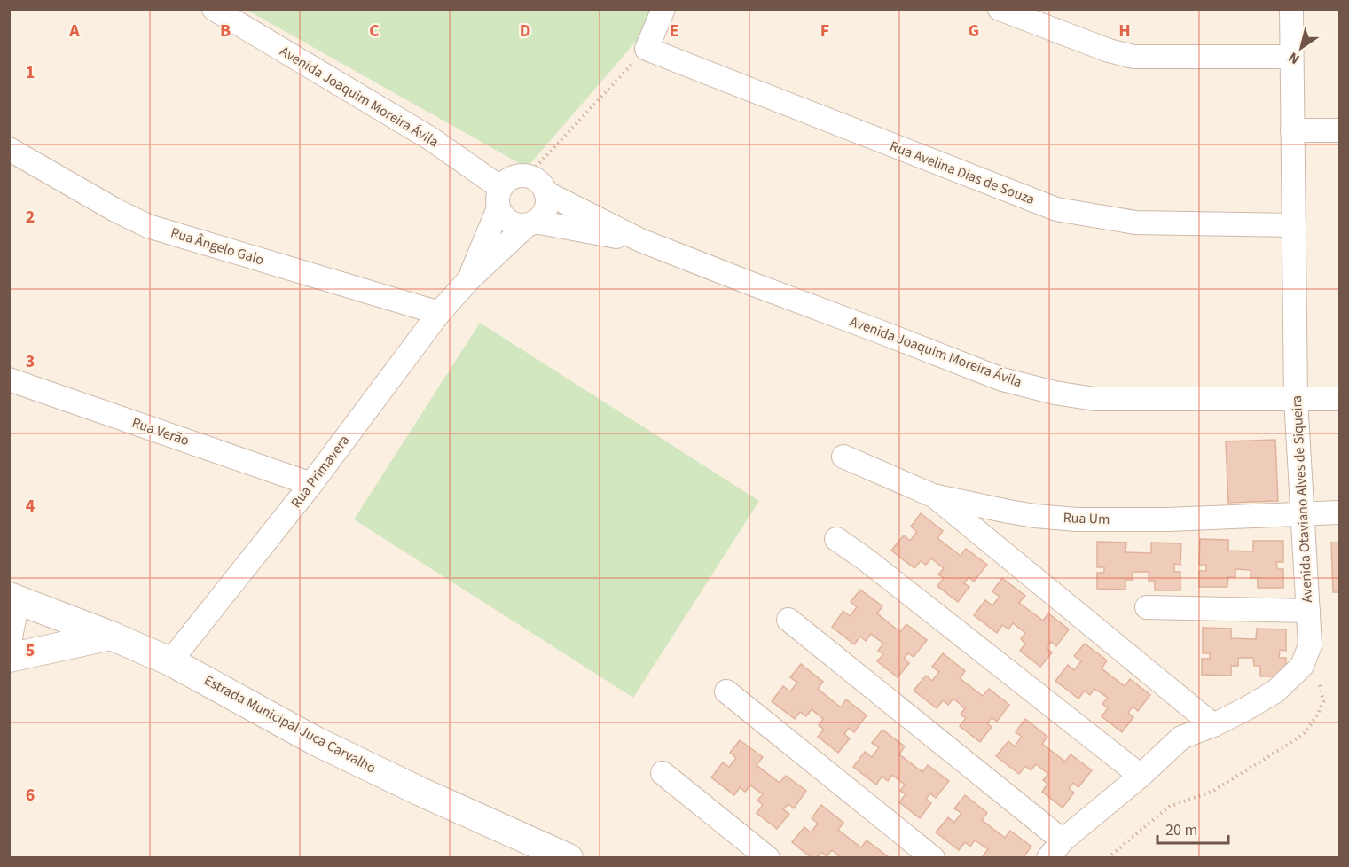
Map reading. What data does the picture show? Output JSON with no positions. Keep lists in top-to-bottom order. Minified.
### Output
{"streets":{"street":["Avenida Joaquim Moreira Ávila","Rua Avelina Dias de Souza","Rua Ângelo Galo","Rua Verão","Rua Primavera","Avenida Otaviano Alves de Siqueira","Rua Um","Estrada Municipal Juca Carvalho"]},"crossings":[["Avenida Joaquim Moreira Ávila","Rua Primavera"],["Avenida Joaquim Moreira Ávila","Avenida Otaviano Alves de Siqueira"],["Rua Avelina Dias de Souza","Avenida Otaviano Alves de Siqueira"],["Rua Ângelo Galo","Rua Primavera"],["Rua Verão","Rua Primavera"],["Rua Primavera","Estrada Municipal Juca Carvalho"],["Avenida Otaviano Alves de Siqueira","Rua Um"]],"scale_bar":"20 m","north":"bottom left","grid":{"columns":["A","B","C","D","E","F","G","H"],"rows":["1","2","3","4","5","6"]}}
